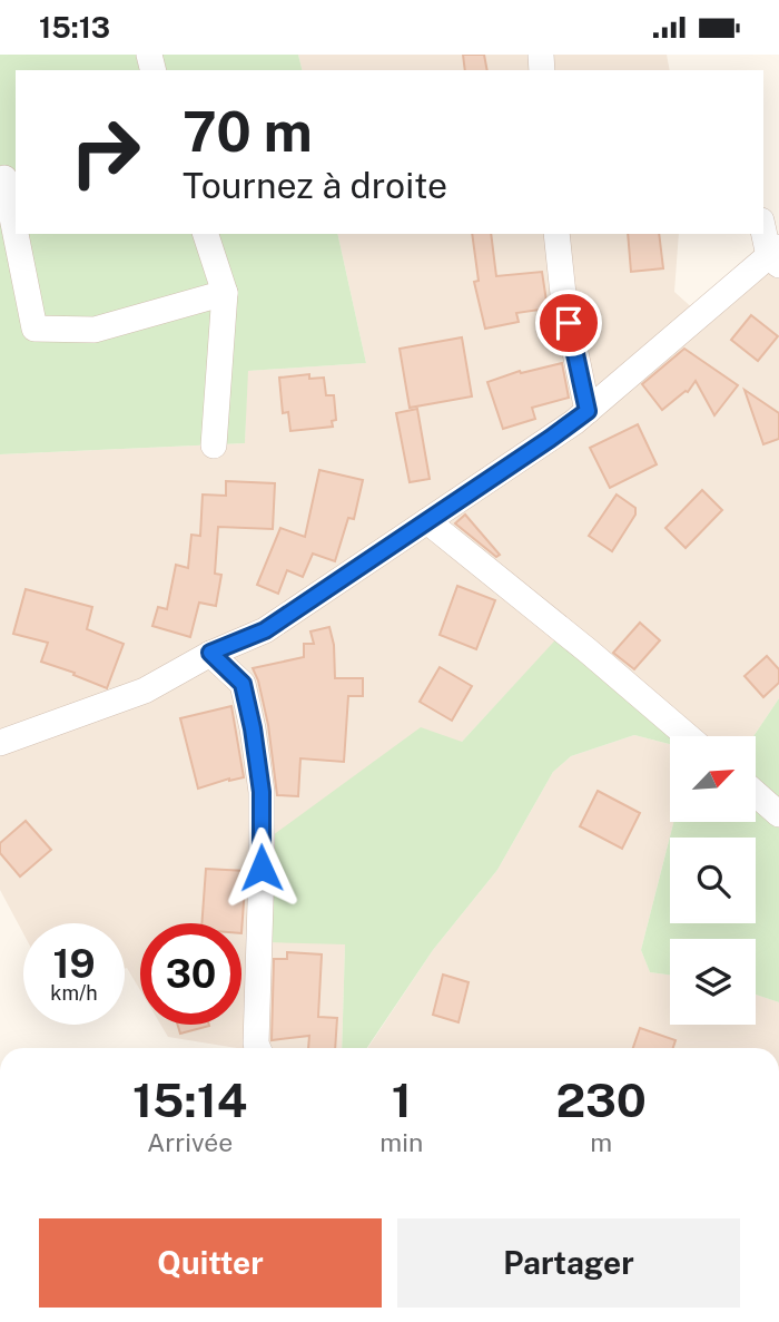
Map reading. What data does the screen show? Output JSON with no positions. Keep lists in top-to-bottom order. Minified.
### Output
{"north":"top right","page":{"status":"15:13","turn":["70 m","Tournez à droite"],"speed":"19 km/h","limit":"30","eta":["15:14","Arrivée","1","min","230","m"],"buttons":["Quitter","Partager"]}}
